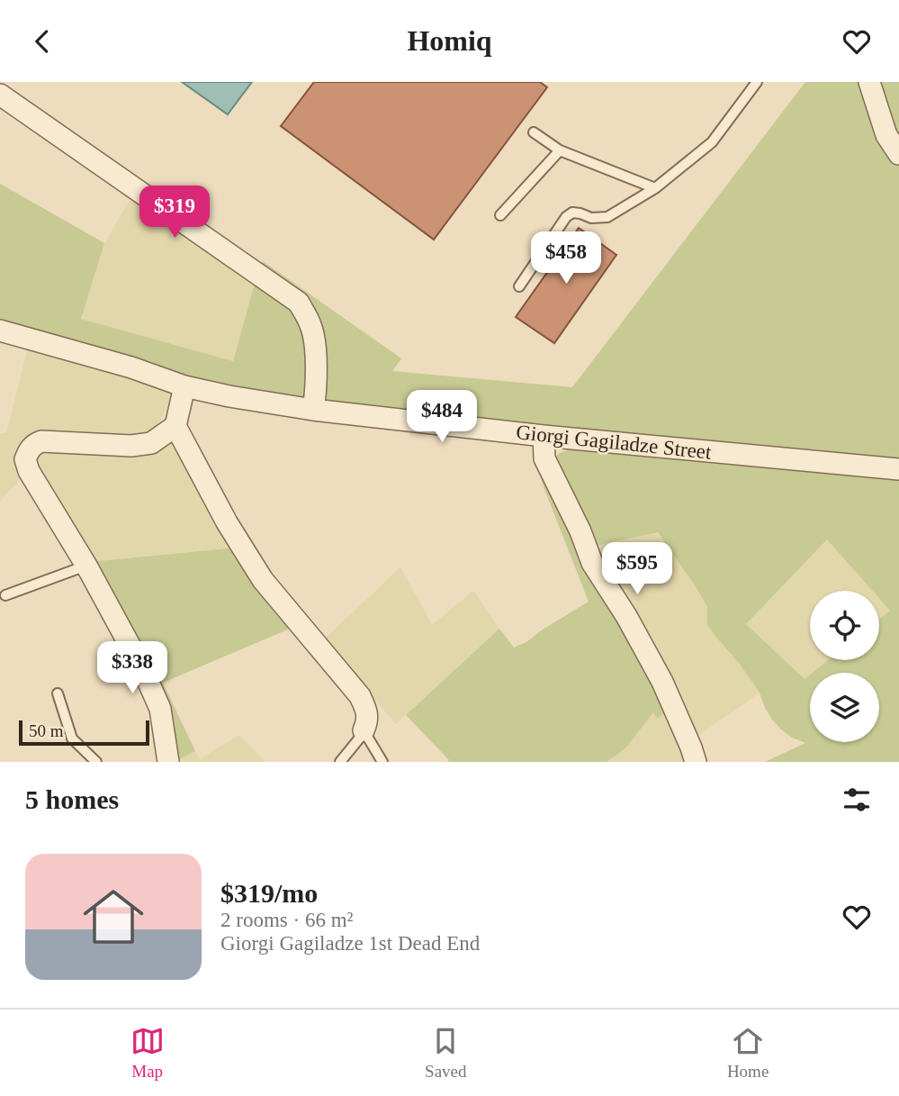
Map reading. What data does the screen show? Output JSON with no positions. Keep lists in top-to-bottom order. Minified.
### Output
{"streets":{"street":["Giorgi Gagiladze Street"]},"scale_bar":"50 m","page":{"header":"Homiq","price":["$319","$458","$484","$595","$338"],"scale":"50 m","heading":"5 homes","list":[{"name":"$319/mo","note":"2 rooms · 66 m² · Giorgi Gagiladze 1st Dead End"}],"tabs":["Map","Saved","Home"]}}
